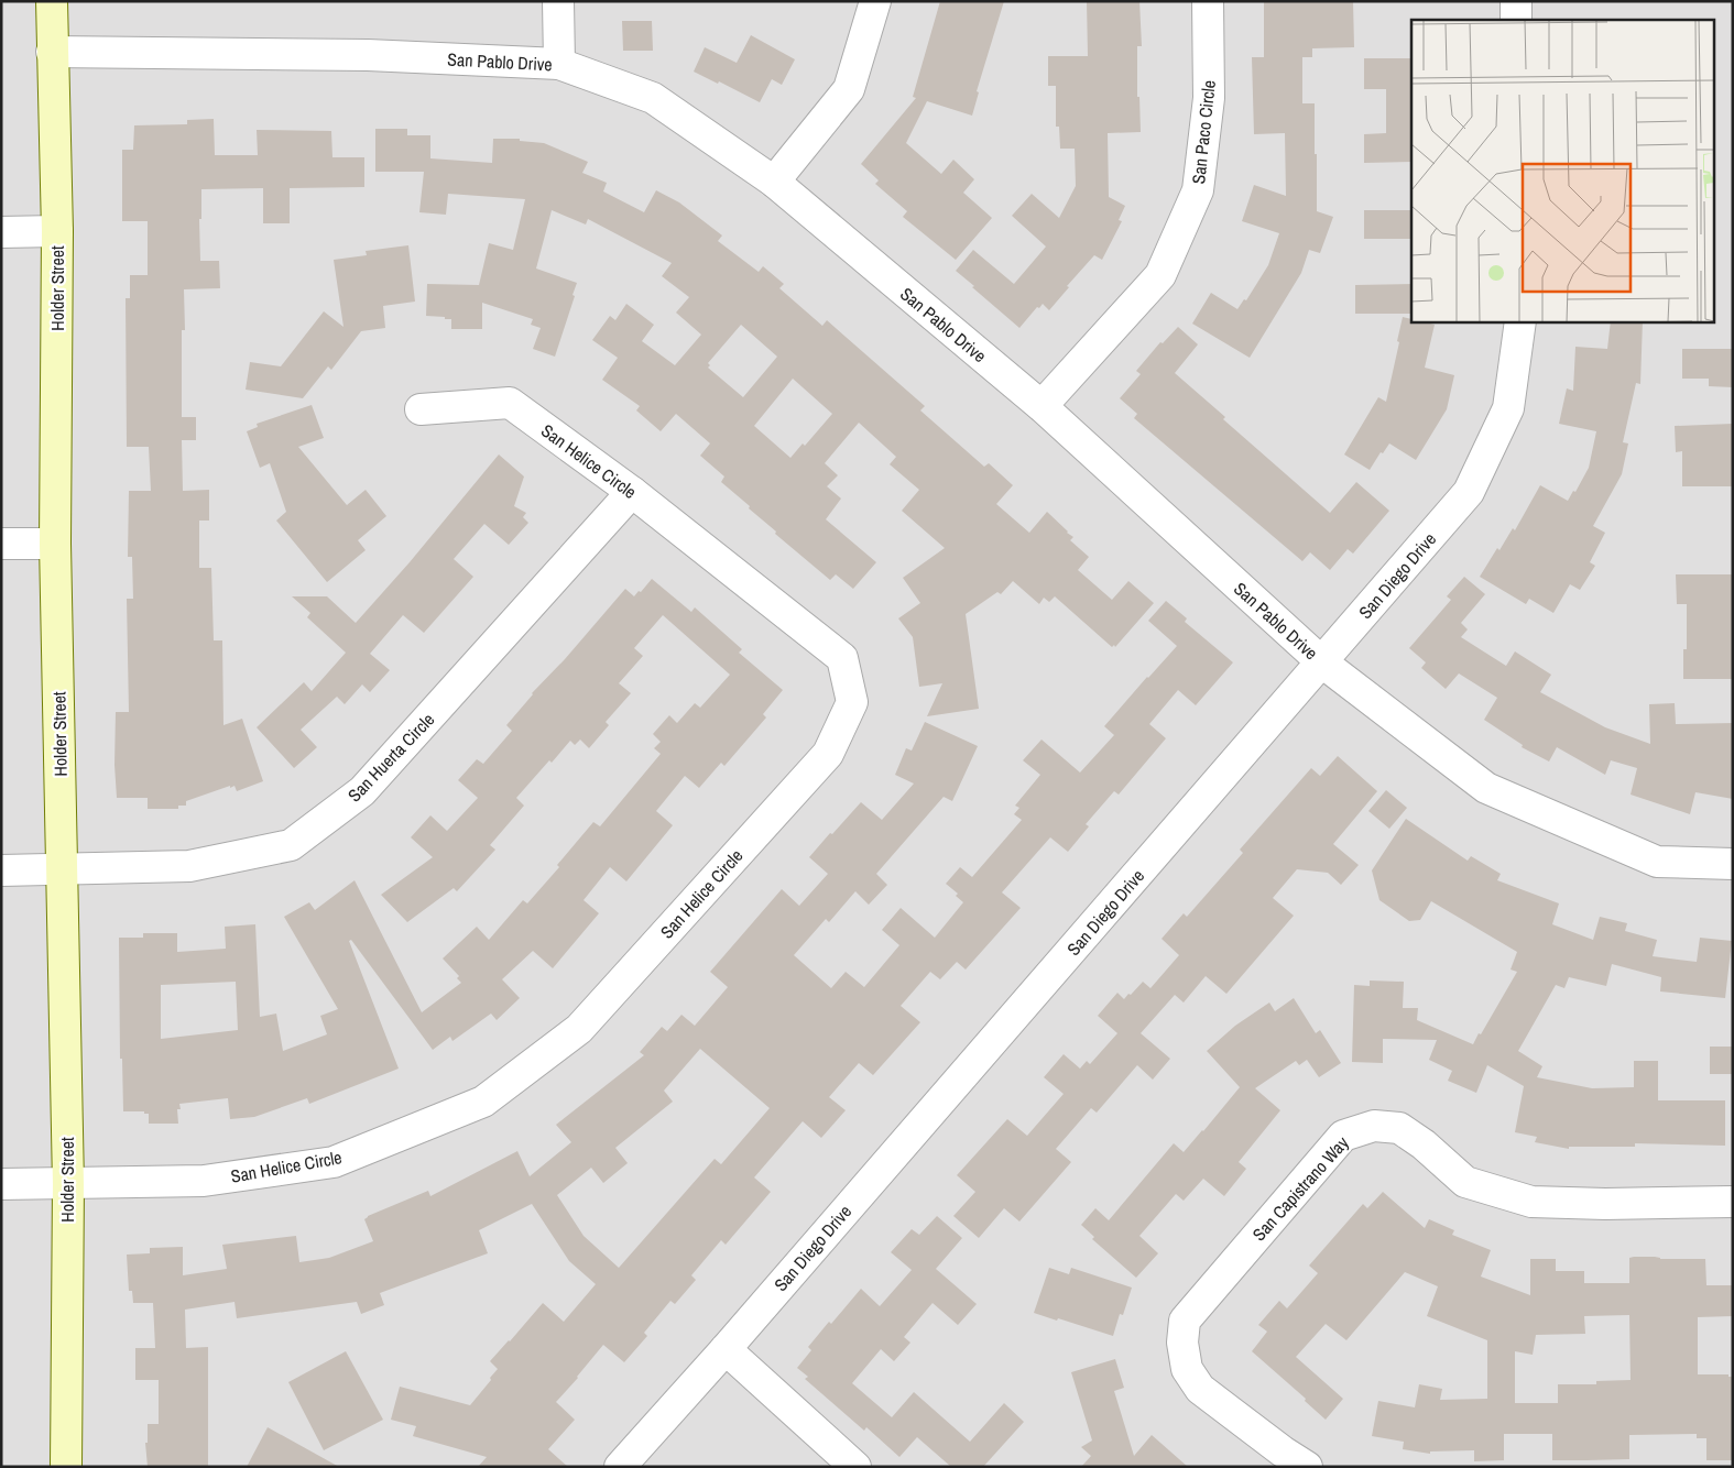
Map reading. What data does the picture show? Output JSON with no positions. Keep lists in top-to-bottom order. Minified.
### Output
{"streets":{"street":["San Pablo Drive","San Paco Circle","Holder Street","San Helice Circle","San Diego Drive","San Huerta Circle","San Capistrano Way"]},"crossings":[["San Pablo Drive","San Paco Circle"],["San Pablo Drive","Holder Street"],["San Pablo Drive","San Diego Drive"],["Holder Street","San Helice Circle"],["Holder Street","San Huerta Circle"],["San Helice Circle","San Huerta Circle"]]}
